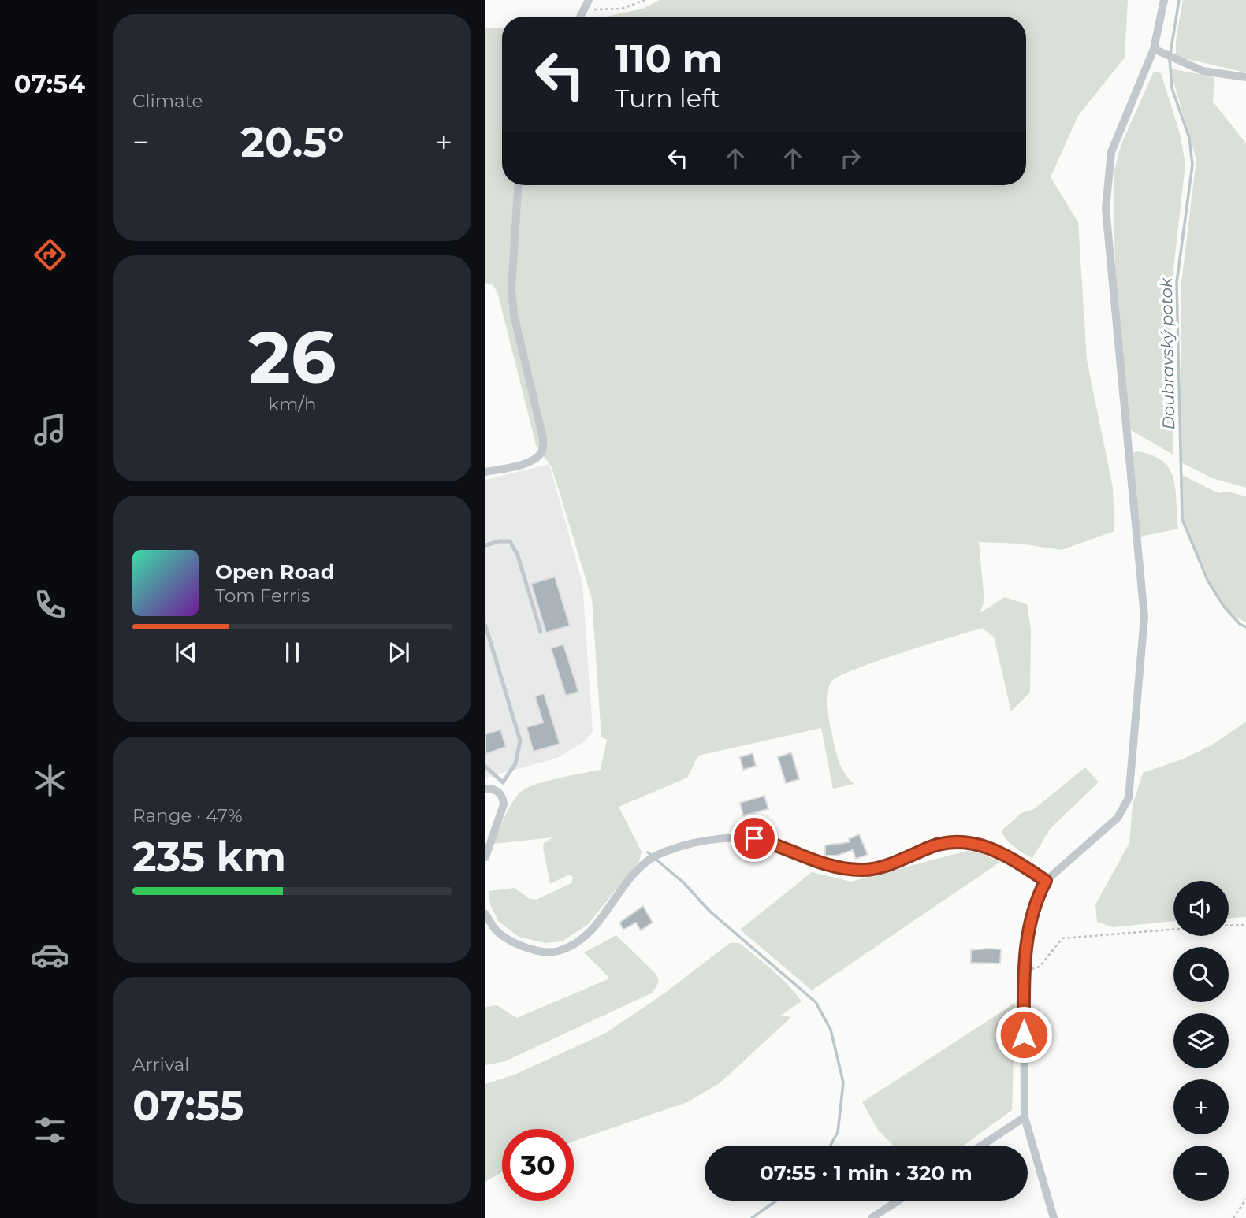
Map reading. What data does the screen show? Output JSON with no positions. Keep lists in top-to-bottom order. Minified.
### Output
{"water":["Doubravský potok"],"page":{"tabs":"07:54","tile":["Climate",["26","km/h"],["Range · 47%","235 km"],["Arrival","07:55"]],"turn":["110 m","Turn left"],"heat":["−","20.5°","+"],"song":["Open Road","Tom Ferris"],"map_buttons":["+","−"],"limit":"30","trip":"07:55 · 1 min · 320 m"}}
